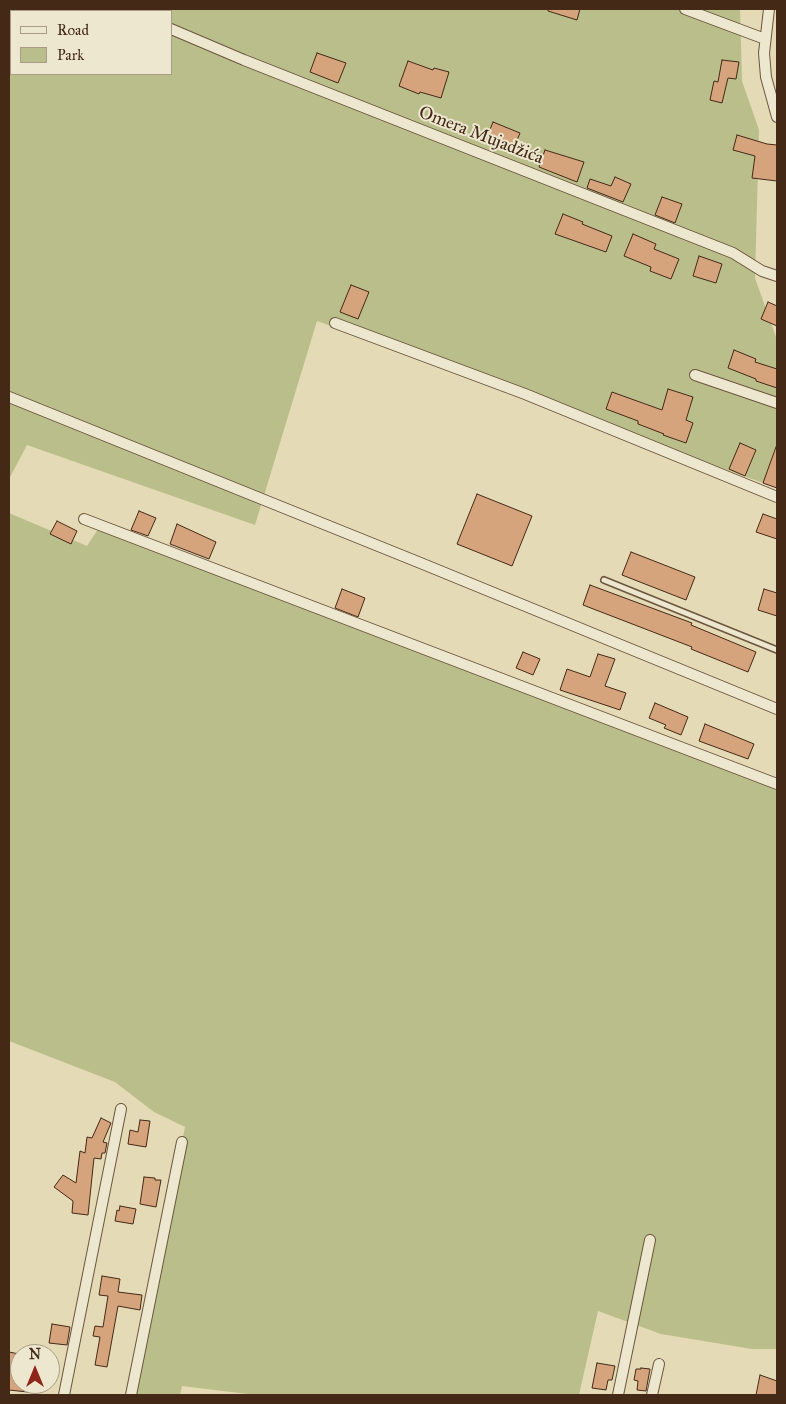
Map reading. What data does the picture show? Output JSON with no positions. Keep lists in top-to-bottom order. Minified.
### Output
{"streets":{"street":["Omera Mujadžića"]},"legend":["Road","Park"],"north":"top"}
